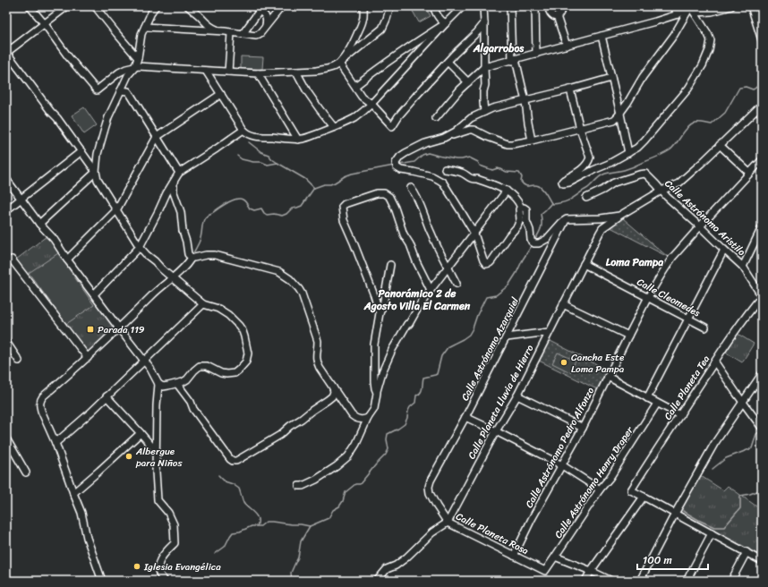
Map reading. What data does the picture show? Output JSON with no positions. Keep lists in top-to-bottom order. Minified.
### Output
{"streets":{"street":["Calle Astrónomo Aristilo","Calle Cleomedes","Calle Astrónomo Azarquiel","Calle Planeta Tea","Calle Planeta Lluvia de Hierro","Calle Astrónomo Pedro Alfonzo","Calle Astrónomo Henry Draper","Calle Planeta Rosa"]},"crossings":[["Calle Astrónomo Aristilo","Calle Planeta Tea"],["Calle Astrónomo Aristilo","Calle Planeta Lluvia de Hierro"],["Calle Astrónomo Aristilo","Calle Astrónomo Pedro Alfonzo"],["Calle Cleomedes","Calle Planeta Lluvia de Hierro"],["Calle Cleomedes","Calle Astrónomo Pedro Alfonzo"],["Calle Astrónomo Azarquiel","Calle Planeta Rosa"],["Calle Planeta Lluvia de Hierro","Calle Planeta Rosa"],["Calle Astrónomo Pedro Alfonzo","Calle Planeta Rosa"],["Calle Astrónomo Henry Draper","Calle Planeta Rosa"]],"districts":["Algarrobos","Loma Pampa","Panorámico 2 de Agosto Villa El Carmen"],"places":{"transit":["Parada 119"],"other":["Cancha Este Loma Pampa","Albergue para Niños","Iglesia Evangélica"]},"scale_bar":"100 m"}
